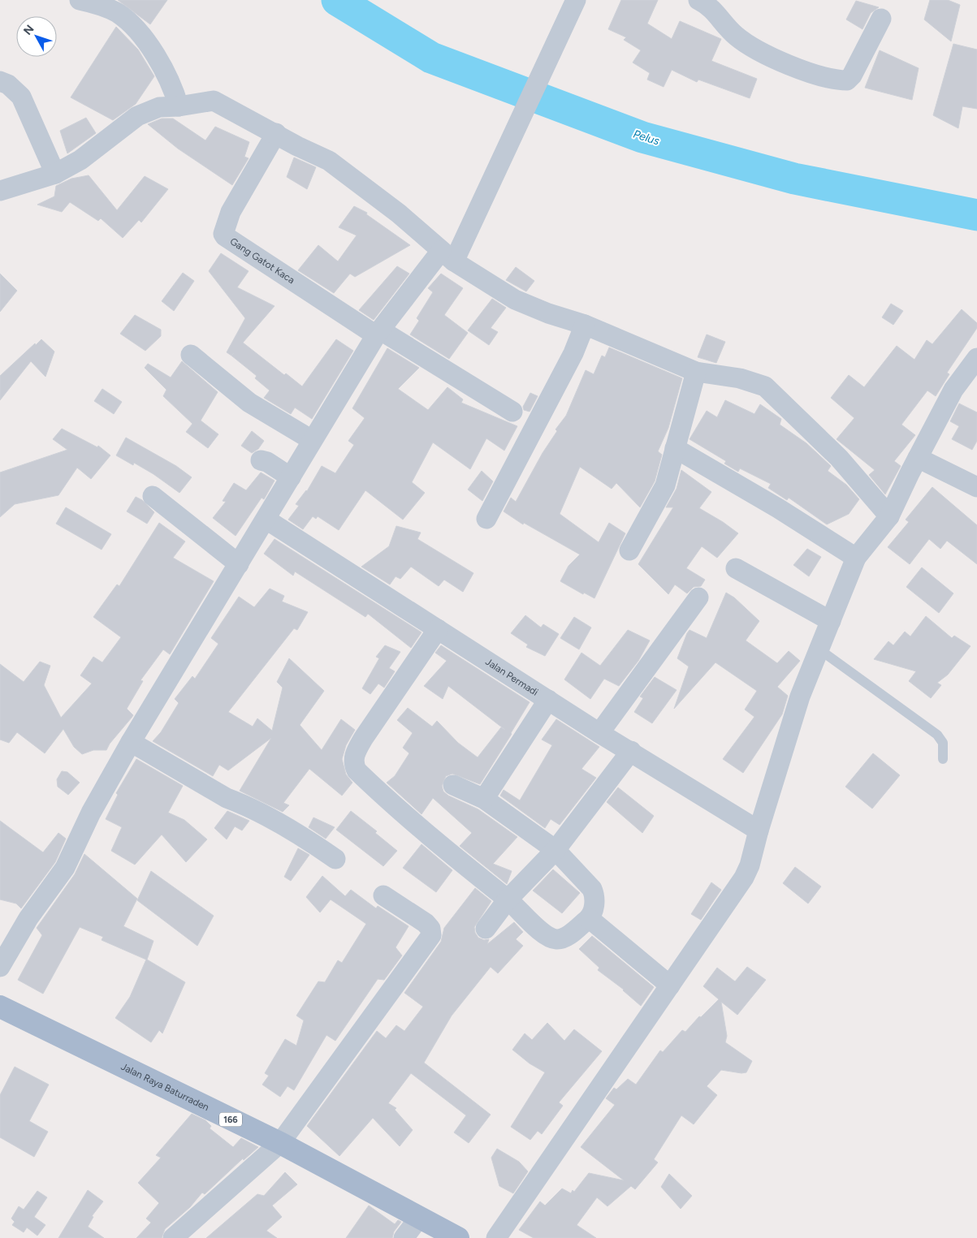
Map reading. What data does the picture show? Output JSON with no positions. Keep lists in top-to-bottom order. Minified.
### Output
{"streets":{"main road":["Jalan Raya Baturraden","166"],"street":["Gang Gatot Kaca","Jalan Permadi"]},"water":["Pelus"],"north":"top left"}
